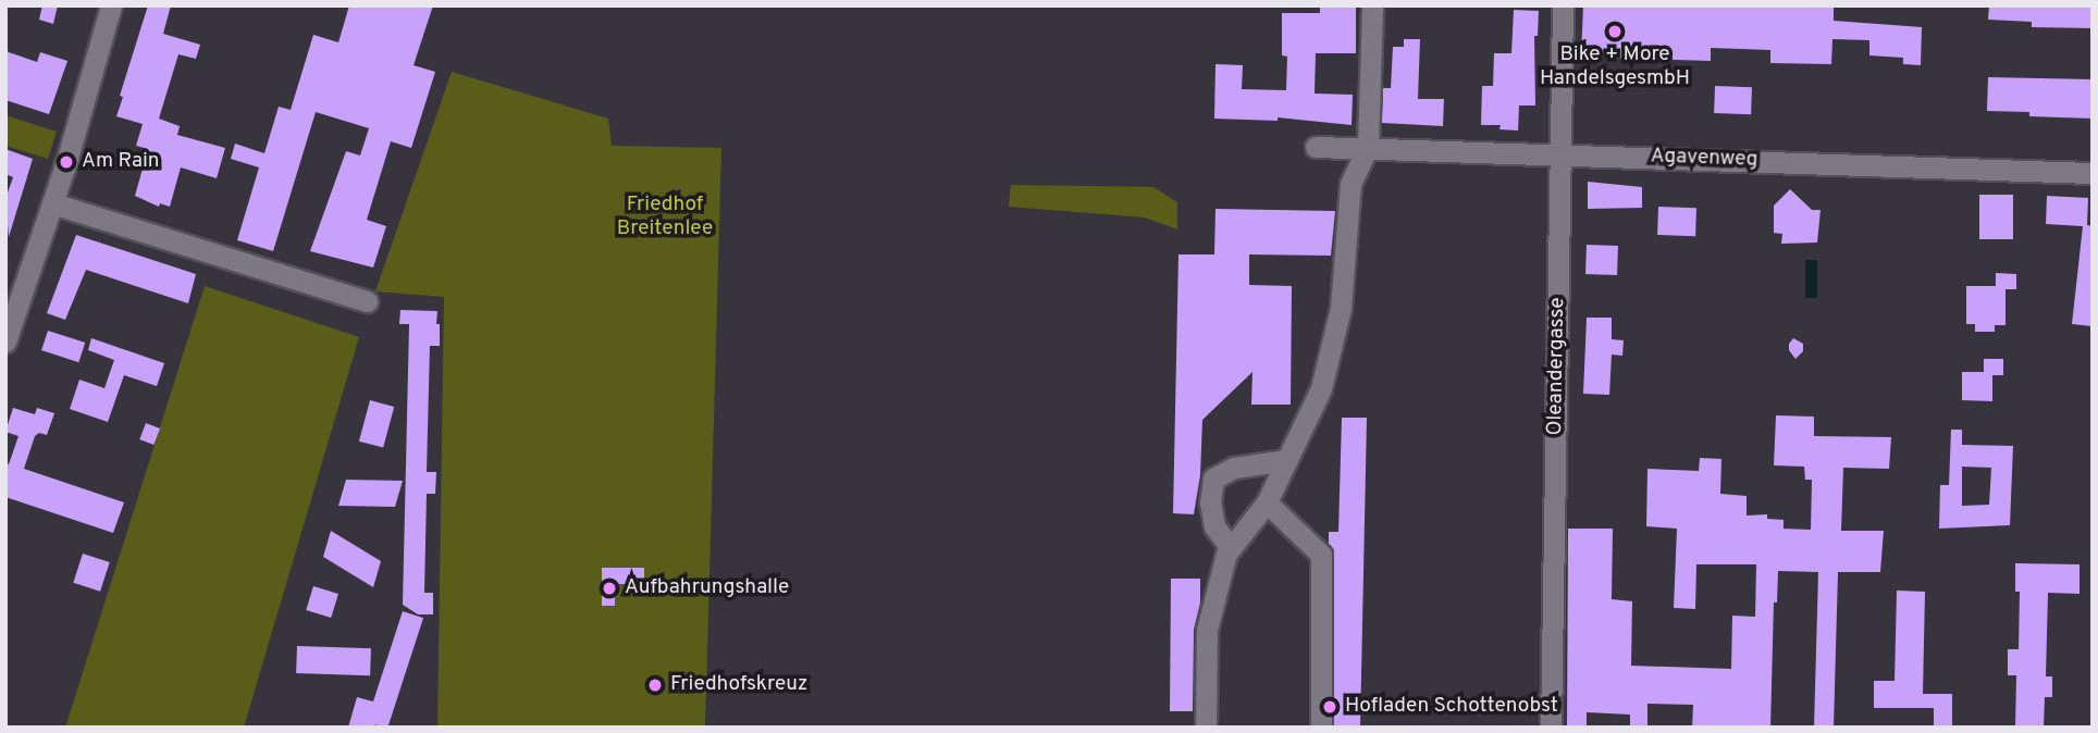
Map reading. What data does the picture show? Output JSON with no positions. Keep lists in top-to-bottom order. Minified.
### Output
{"streets":{"street":["Agavenweg","Oleandergasse"]},"crossings":[["Agavenweg","Oleandergasse"]],"parks":["Friedhof Breitenlee"],"places":["Bike + More HandelsgesmbH","Am Rain","Aufbahrungshalle","Friedhofskreuz","Hofladen Schottenobst"]}
